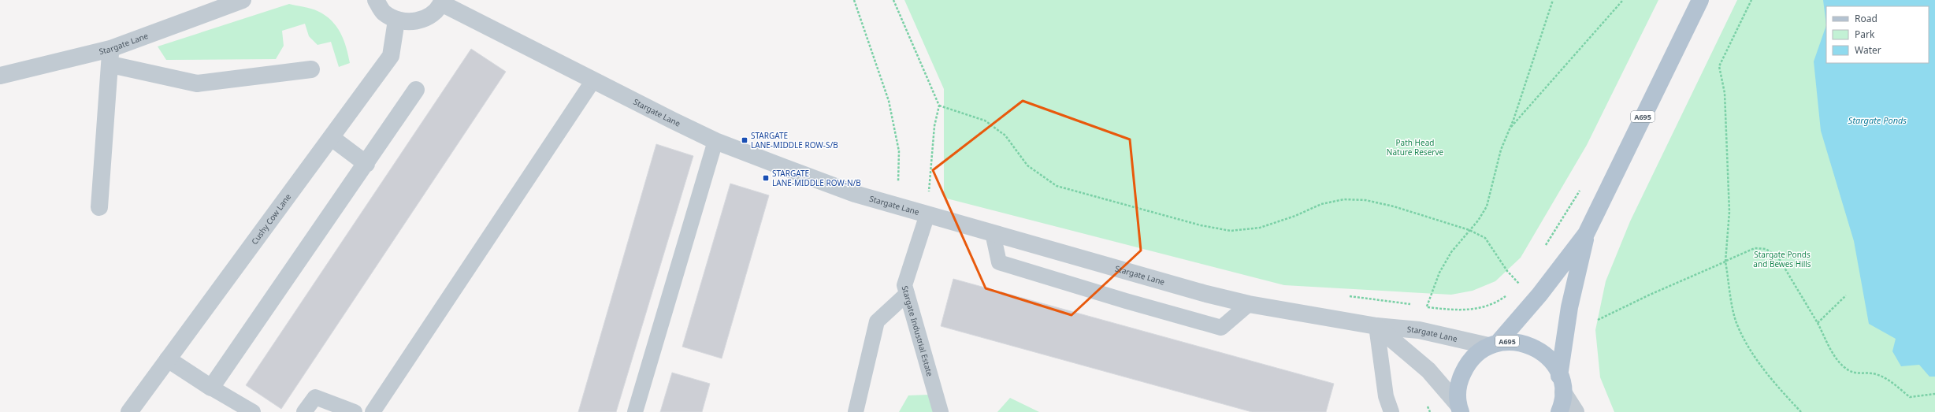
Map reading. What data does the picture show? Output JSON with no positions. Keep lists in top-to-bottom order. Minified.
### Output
{"streets":{"main road":["A695"],"street":["Stargate Lane","Cushy Cow Lane"],"lane":["Stargate Industrial Estate"]},"crossings":[["Stargate Lane","A695"],["Stargate Lane","Cushy Cow Lane"],["Stargate Lane","Stargate Industrial Estate"]],"water":["Stargate Ponds"],"parks":["Path Head Nature Reserve","Stargate Ponds and Bewes Hills"],"places":{"transit":["STARGATE LANE-MIDDLE ROW-S/B","STARGATE LANE-MIDDLE ROW-N/B"]},"legend":["Road","Park","Water"]}
